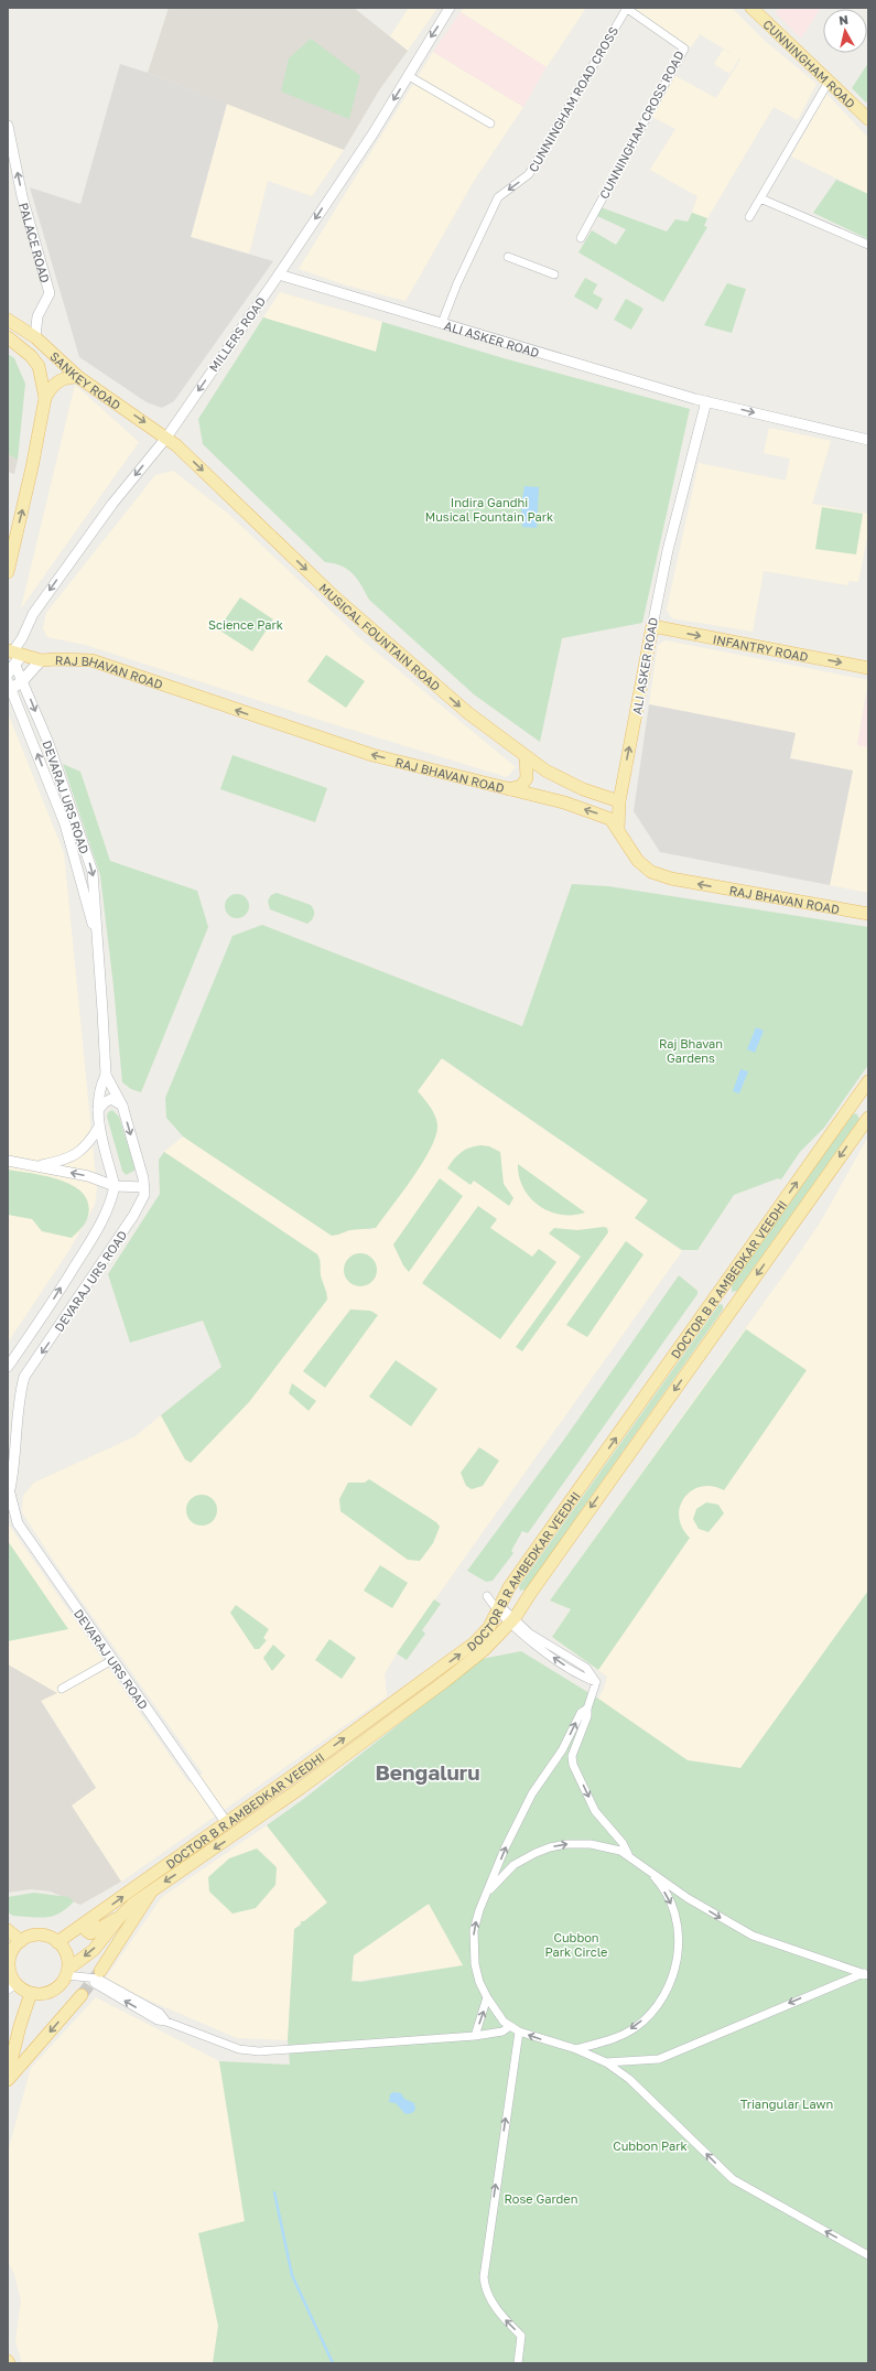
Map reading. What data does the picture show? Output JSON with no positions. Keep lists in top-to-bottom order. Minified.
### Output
{"streets":{"main road":["CUNNINGHAM ROAD","PALACE ROAD","ALI ASKER ROAD","SANKEY ROAD","MUSICAL FOUNTAIN ROAD","INFANTRY ROAD","RAJ BHAVAN ROAD","DOCTOR B R AMBEDKAR VEEDHI"],"street":["CUNNINGHAM ROAD CROSS","CUNNINGHAM CROSS ROAD","MILLERS ROAD","DEVARAJ URS ROAD"]},"crossings":[["CUNNINGHAM ROAD CROSS","CUNNINGHAM CROSS ROAD"],["CUNNINGHAM ROAD CROSS","ALI ASKER ROAD"],["PALACE ROAD","SANKEY ROAD"],["MILLERS ROAD","ALI ASKER ROAD"],["MILLERS ROAD","SANKEY ROAD"],["MILLERS ROAD","MUSICAL FOUNTAIN ROAD"],["MILLERS ROAD","DEVARAJ URS ROAD"],["ALI ASKER ROAD","MUSICAL FOUNTAIN ROAD"],["ALI ASKER ROAD","INFANTRY ROAD"],["ALI ASKER ROAD","RAJ BHAVAN ROAD"],["SANKEY ROAD","MUSICAL FOUNTAIN ROAD"],["RAJ BHAVAN ROAD","DEVARAJ URS ROAD"],["DEVARAJ URS ROAD","DOCTOR B R AMBEDKAR VEEDHI"]],"one_way":["CUNNINGHAM ROAD CROSS","PALACE ROAD","MILLERS ROAD","SANKEY ROAD","MUSICAL FOUNTAIN ROAD","INFANTRY ROAD","RAJ BHAVAN ROAD"],"districts":["Bengaluru"],"parks":["Indira Gandhi Musical Fountain Park","Science Park","Raj Bhavan Gardens","Cubbon Park Circle","Triangular Lawn","Cubbon Park","Rose Garden"],"north":"top"}
